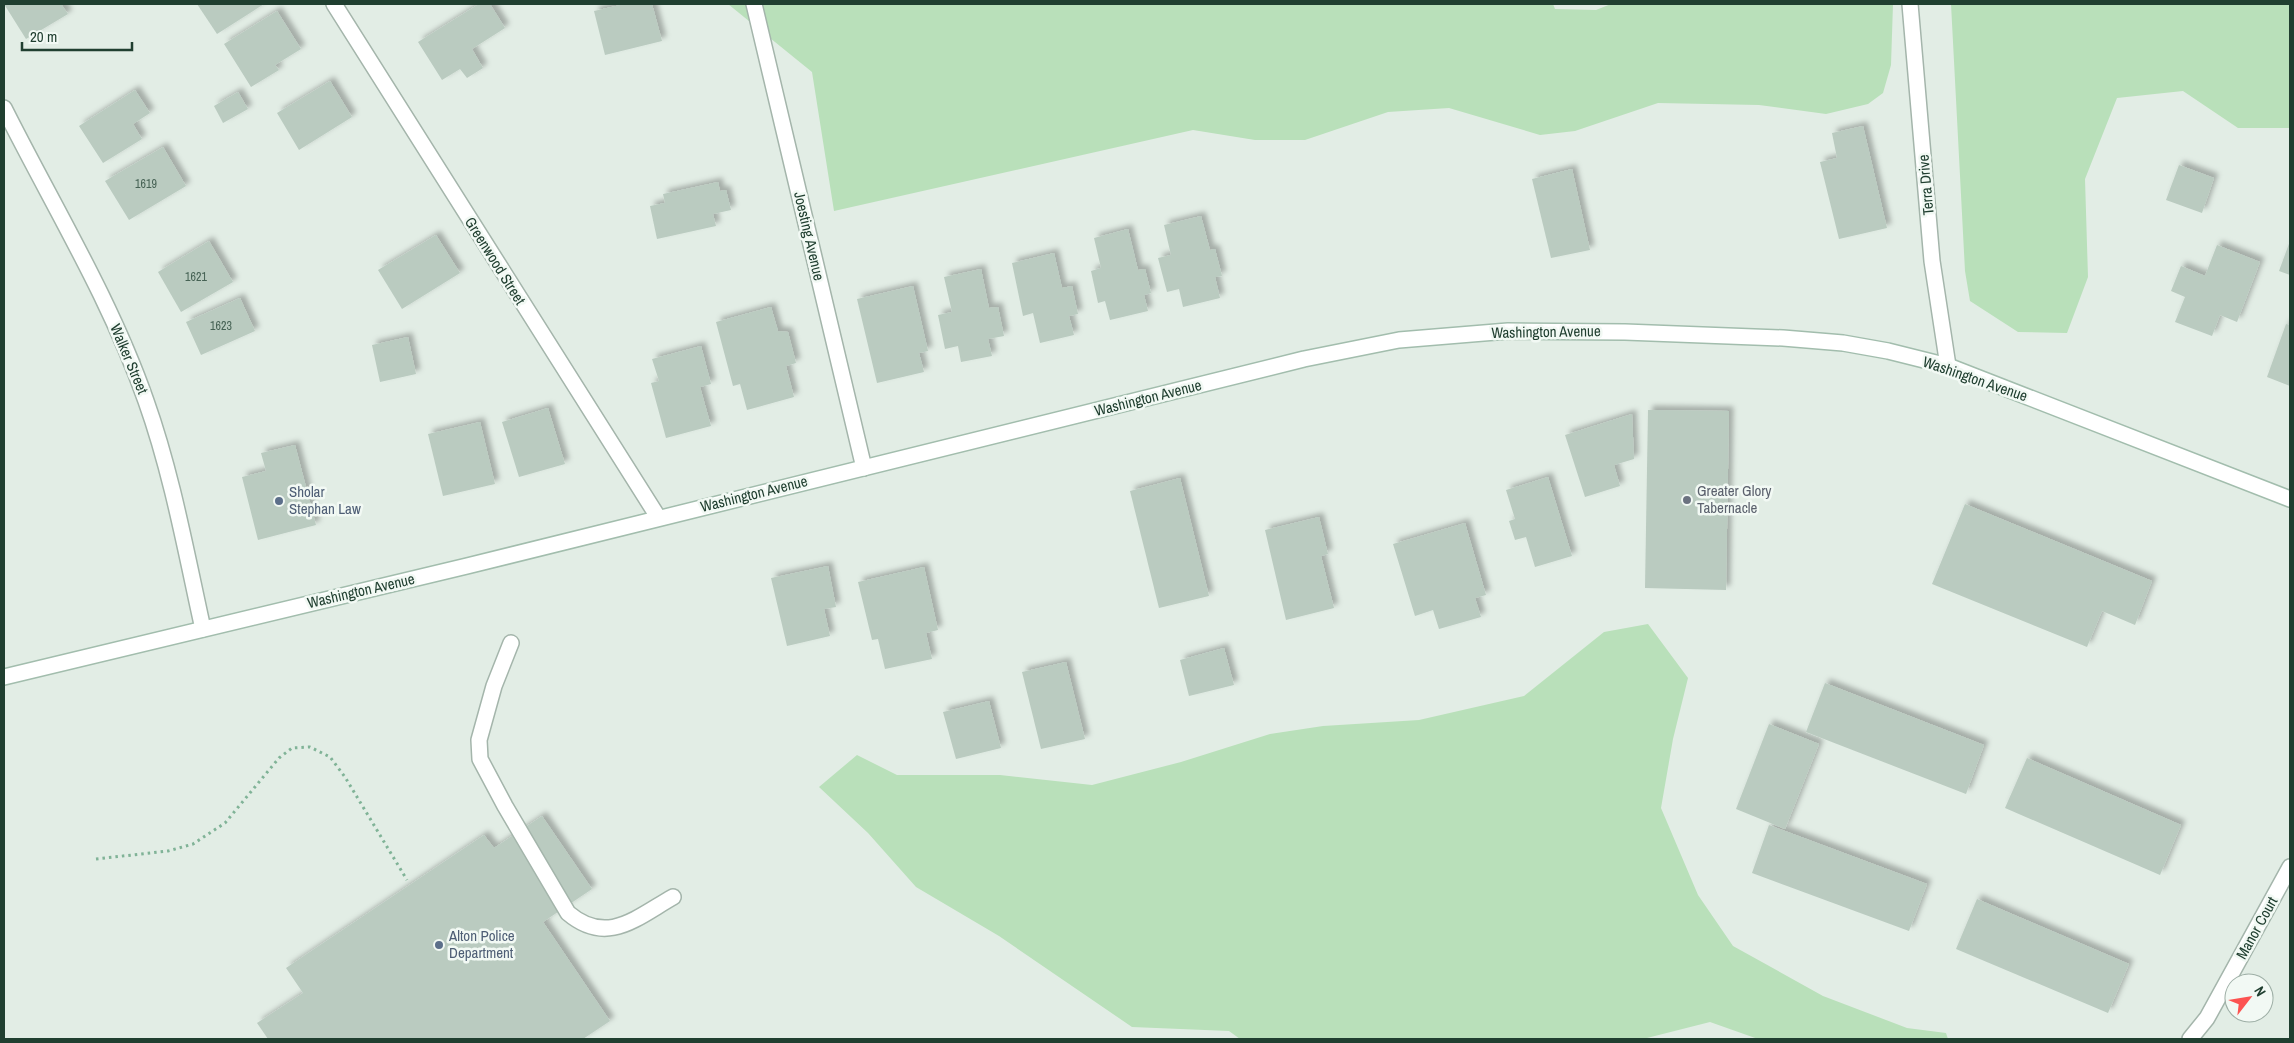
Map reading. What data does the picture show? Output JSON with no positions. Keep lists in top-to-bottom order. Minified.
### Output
{"streets":{"main road":["Terra Drive","Joesting Avenue","Greenwood Street","Washington Avenue","Walker Street","Manor Court"]},"crossings":[["Terra Drive","Washington Avenue"],["Joesting Avenue","Washington Avenue"],["Greenwood Street","Washington Avenue"],["Washington Avenue","Walker Street"]],"places":["Greater Glory Tabernacle","Sholar Stephan Law","Alton Police Department"],"house_numbers":["1619","1621","1623"],"scale_bar":"20 m","north":"top right"}
